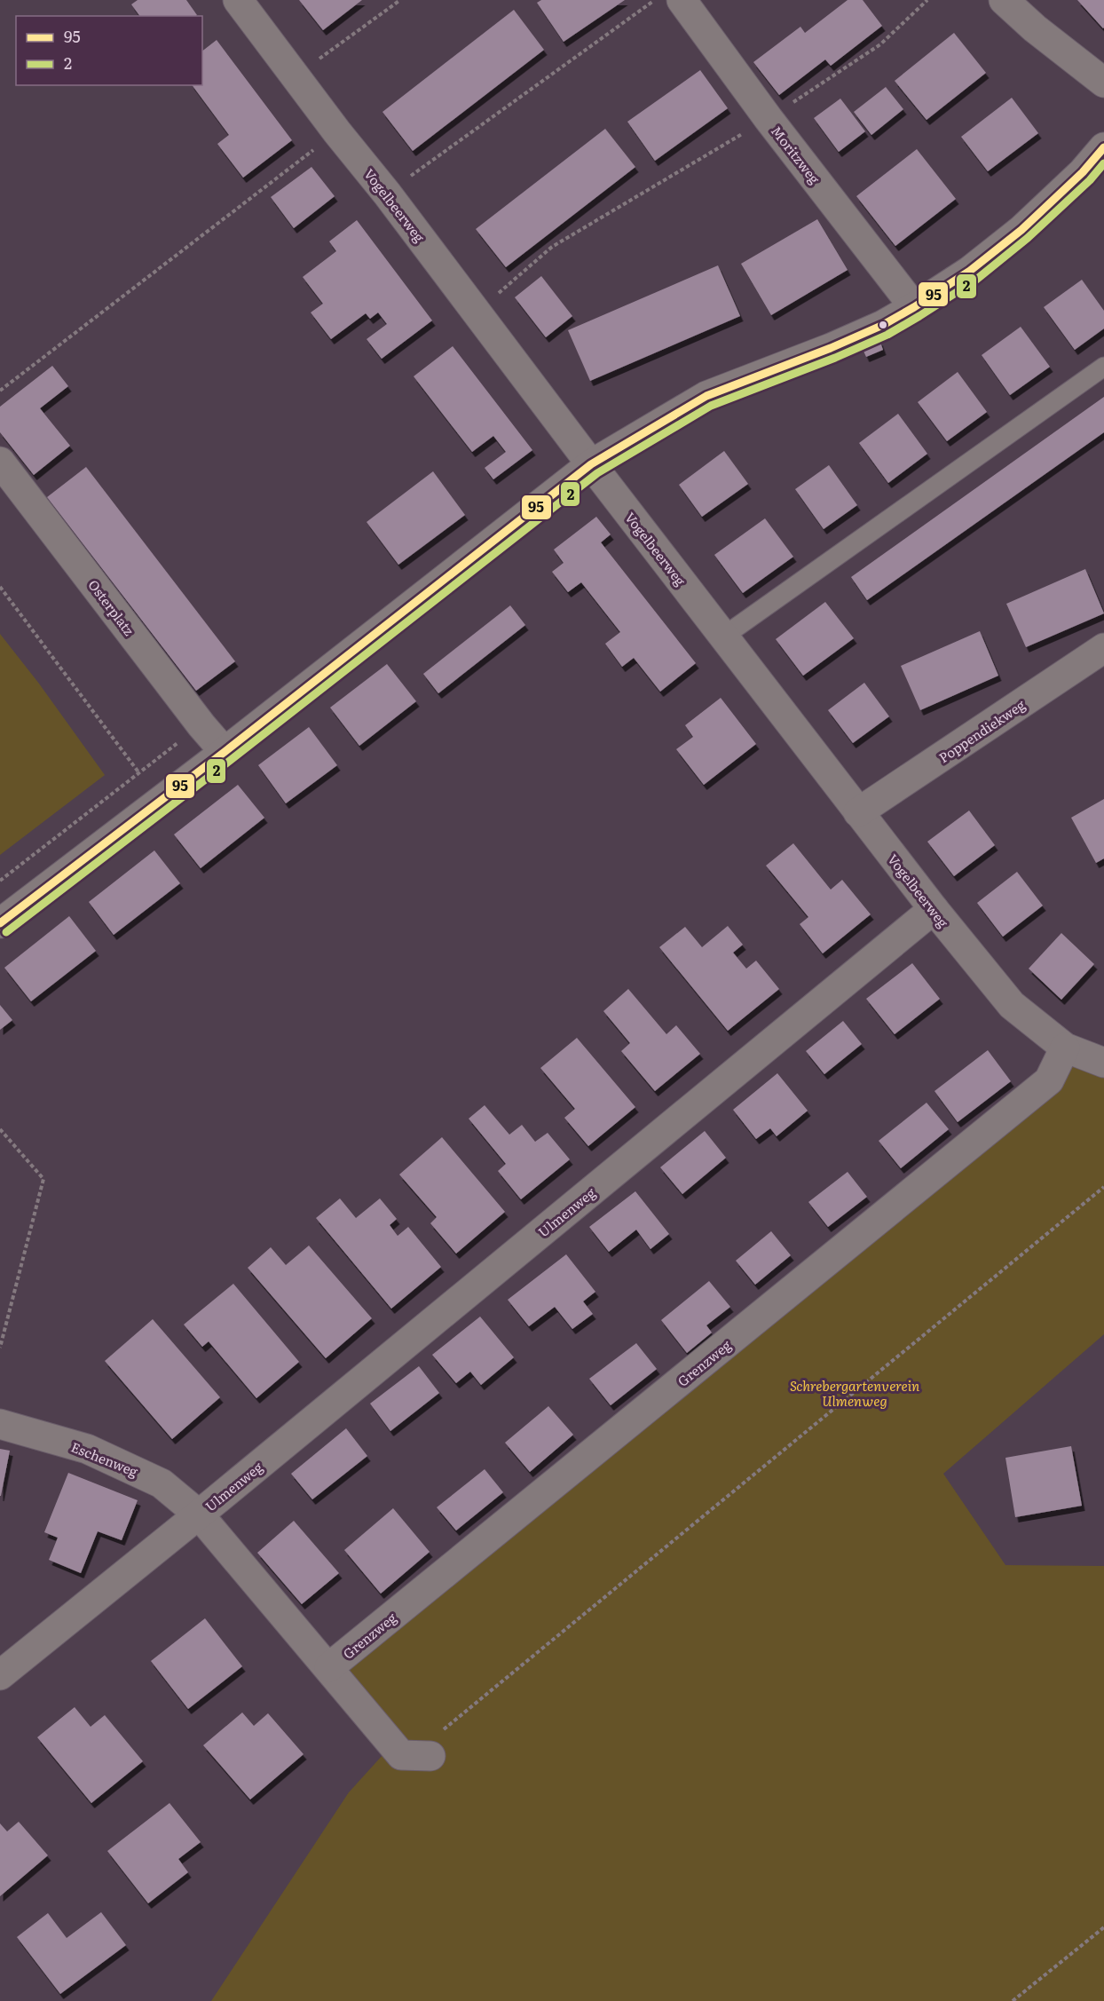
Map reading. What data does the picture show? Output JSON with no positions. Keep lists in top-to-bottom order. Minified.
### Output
{"streets":{"street":["Moritzweg","Vogelbeerweg","Osterplatz","Poppendiekweg","Ulmenweg","Grenzweg","Eschenweg"]},"crossings":[["Vogelbeerweg","Poppendiekweg"],["Vogelbeerweg","Ulmenweg"],["Vogelbeerweg","Grenzweg"],["Ulmenweg","Grenzweg"],["Ulmenweg","Eschenweg"]],"parks":["Schrebergartenverein Ulmenweg"],"lines":["transit line 95","transit line 2"],"legend":["95","2"]}
